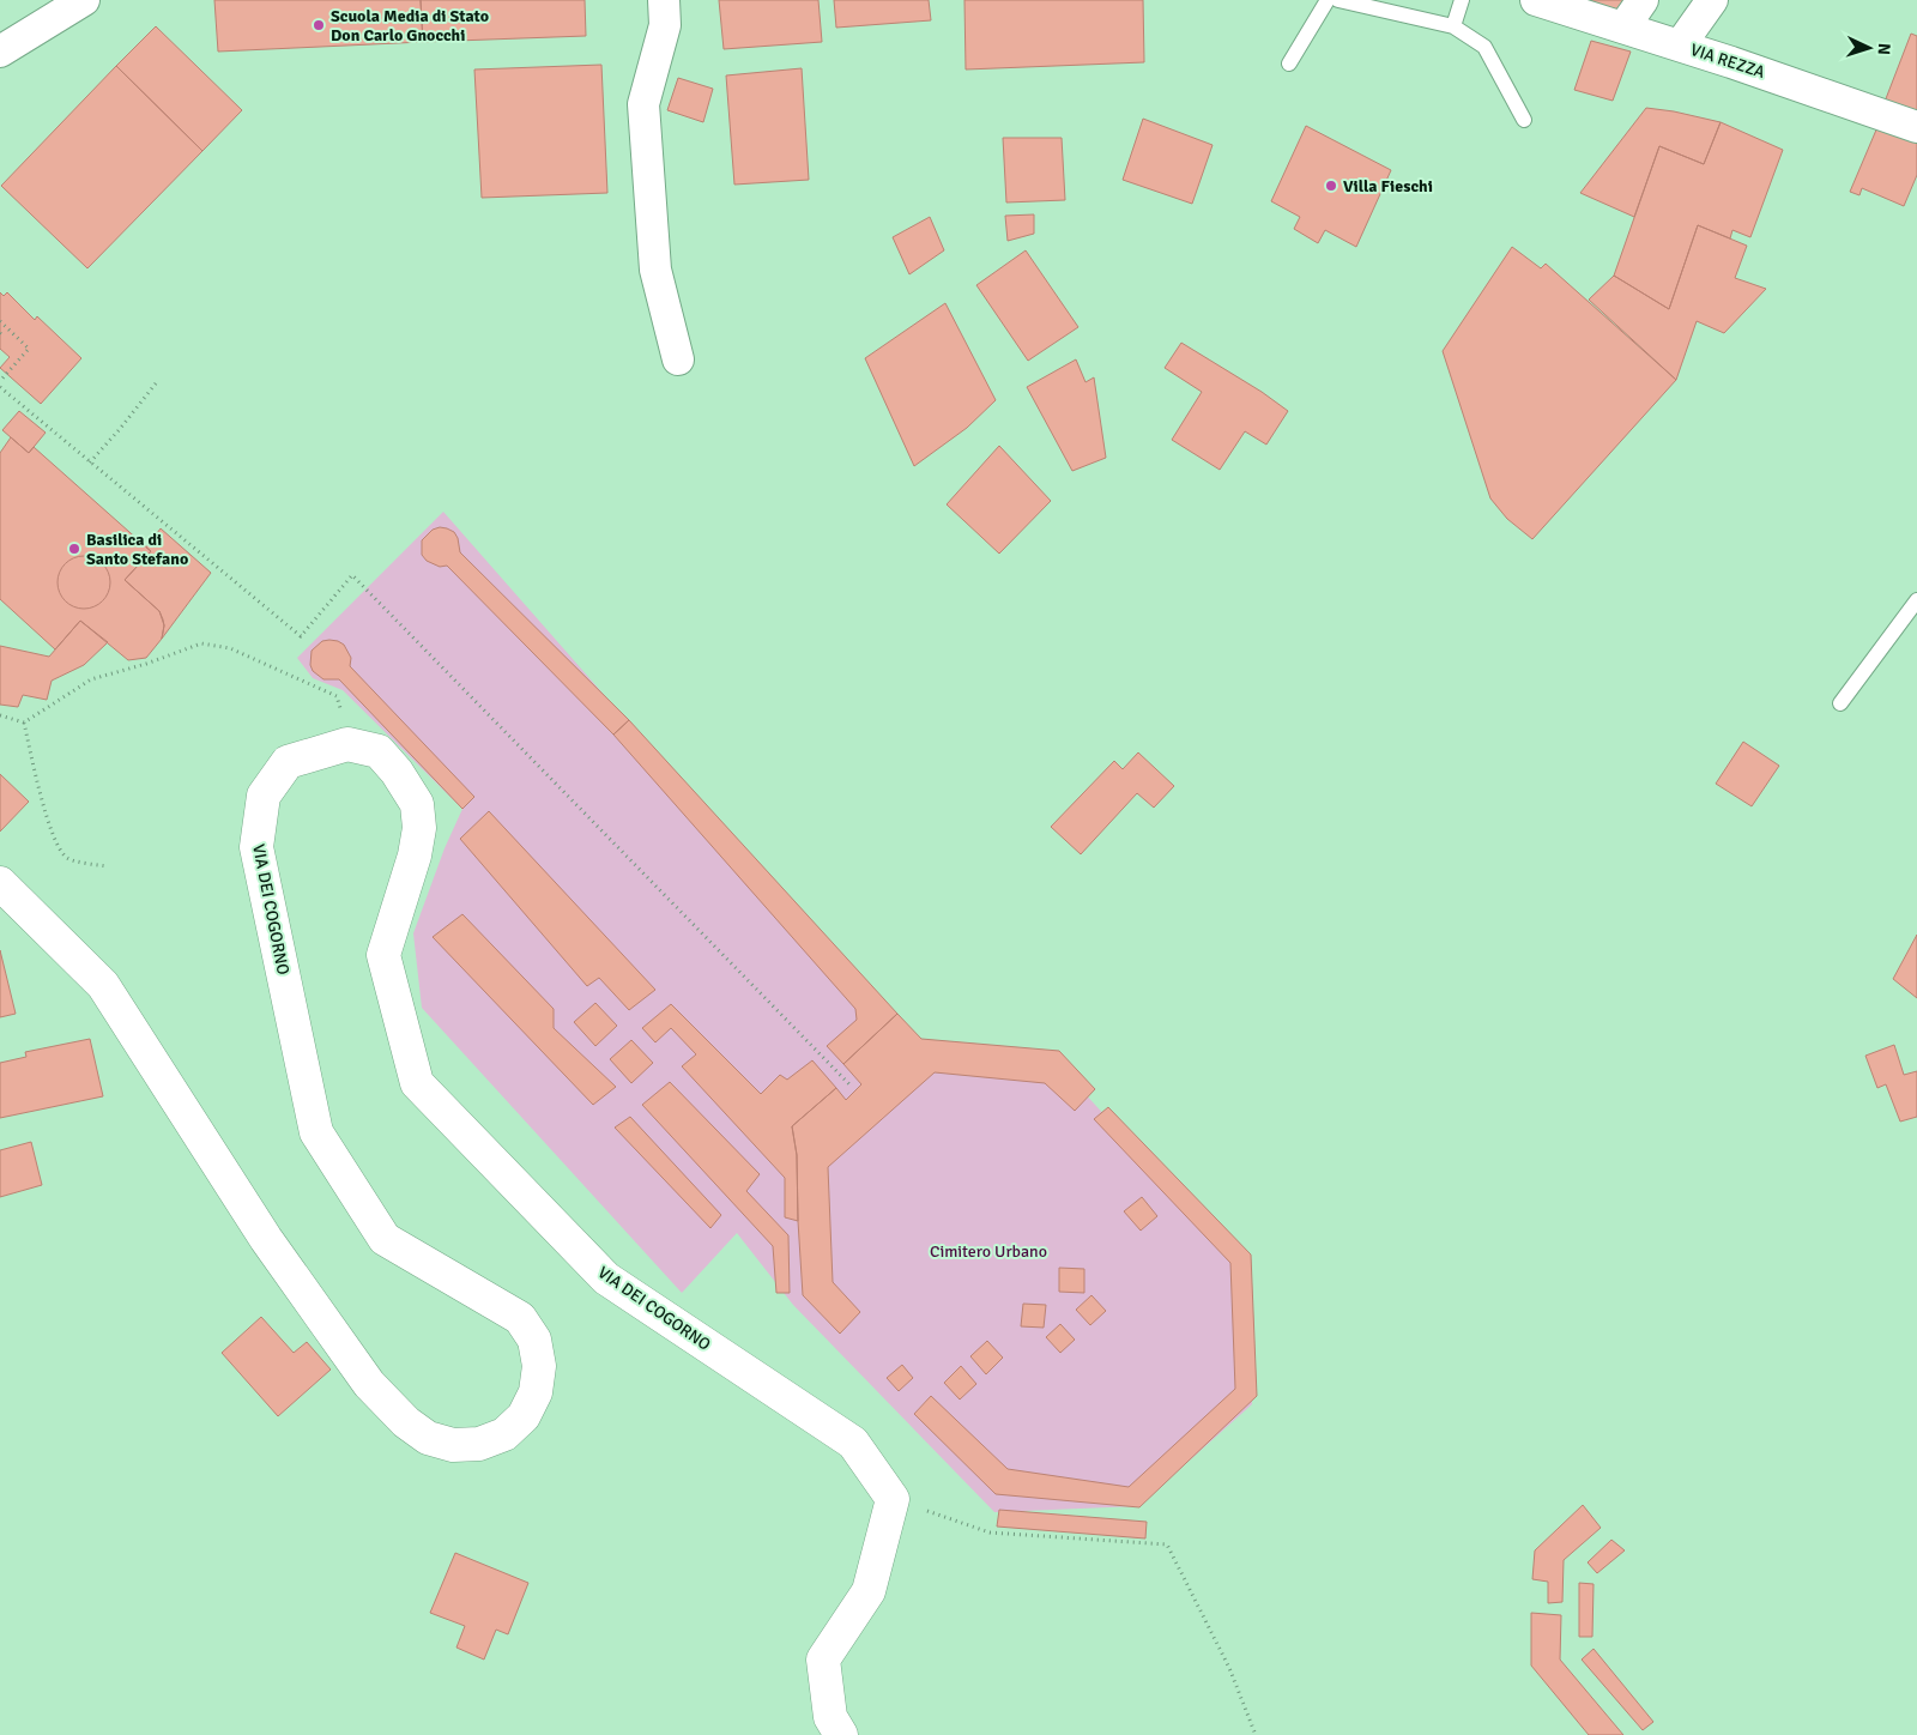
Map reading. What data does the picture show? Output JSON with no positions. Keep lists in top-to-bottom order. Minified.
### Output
{"streets":{"street":["VIA REZZA","VIA DEI COGORNO"]},"parks":["Cimitero Urbano"],"places":["Scuola Media di Stato Don Carlo Gnocchi","Villa Fieschi","Basilica di Santo Stefano"],"north":"right"}
